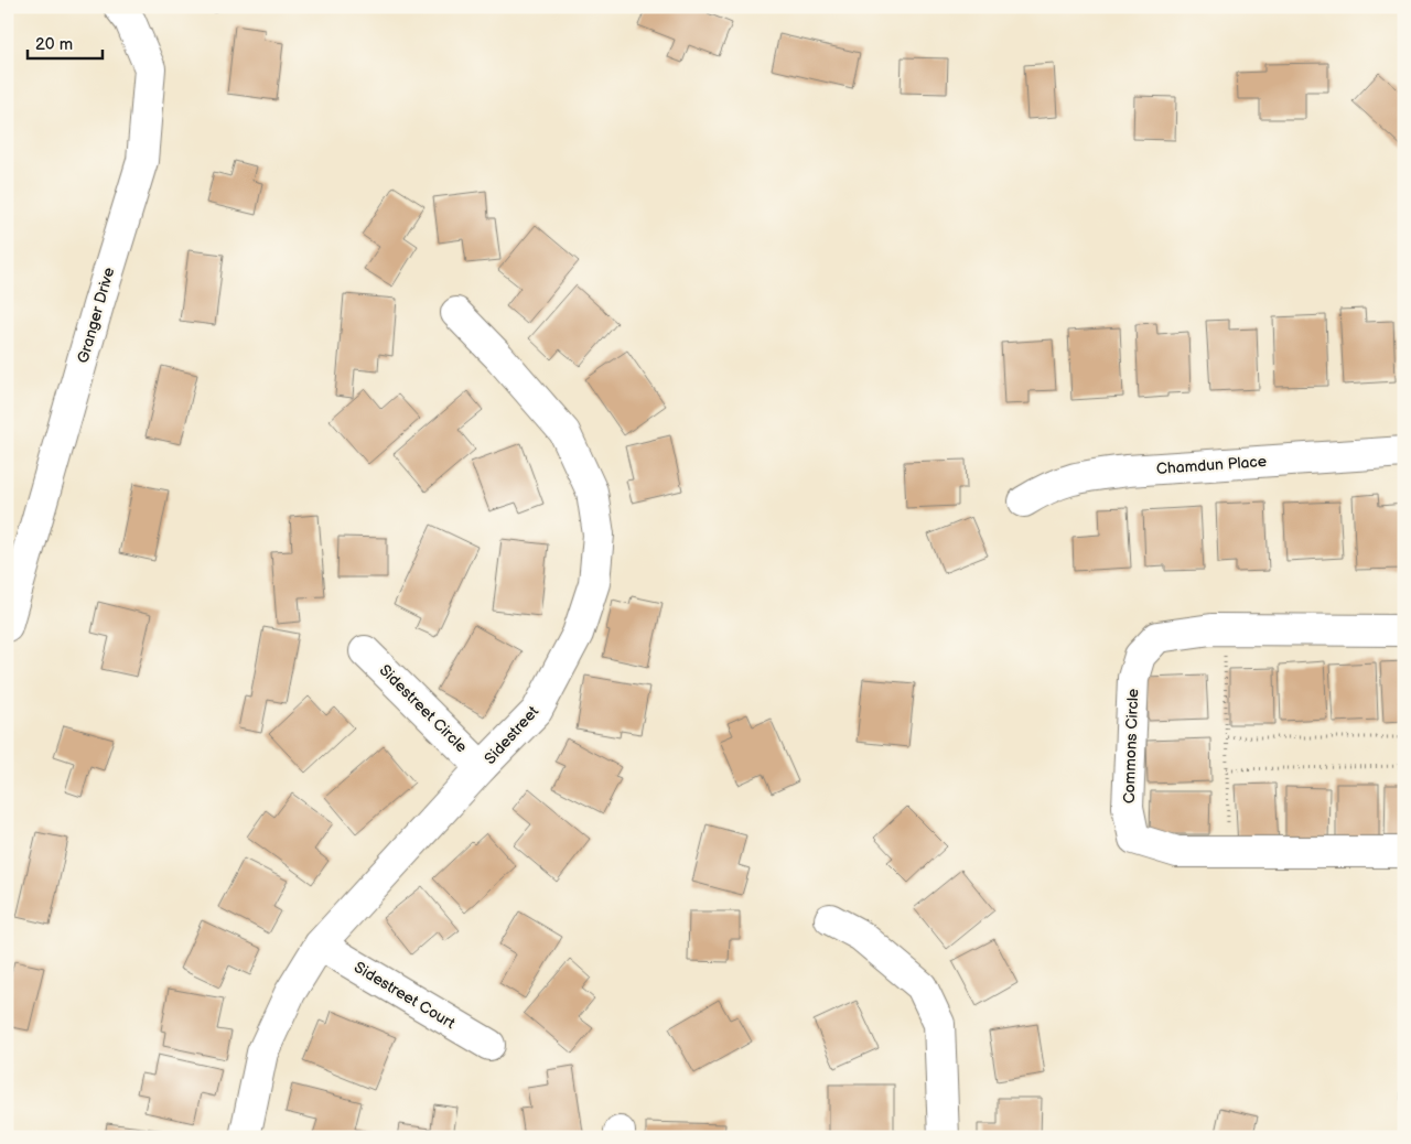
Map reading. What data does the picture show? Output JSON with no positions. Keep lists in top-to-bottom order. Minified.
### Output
{"streets":{"street":["Granger Drive","Chamdun Place","Sidestreet Circle","Sidestreet","Commons Circle","Sidestreet Court"]},"crossings":[["Sidestreet Circle","Sidestreet"],["Sidestreet","Sidestreet Court"]],"scale_bar":"20 m"}
